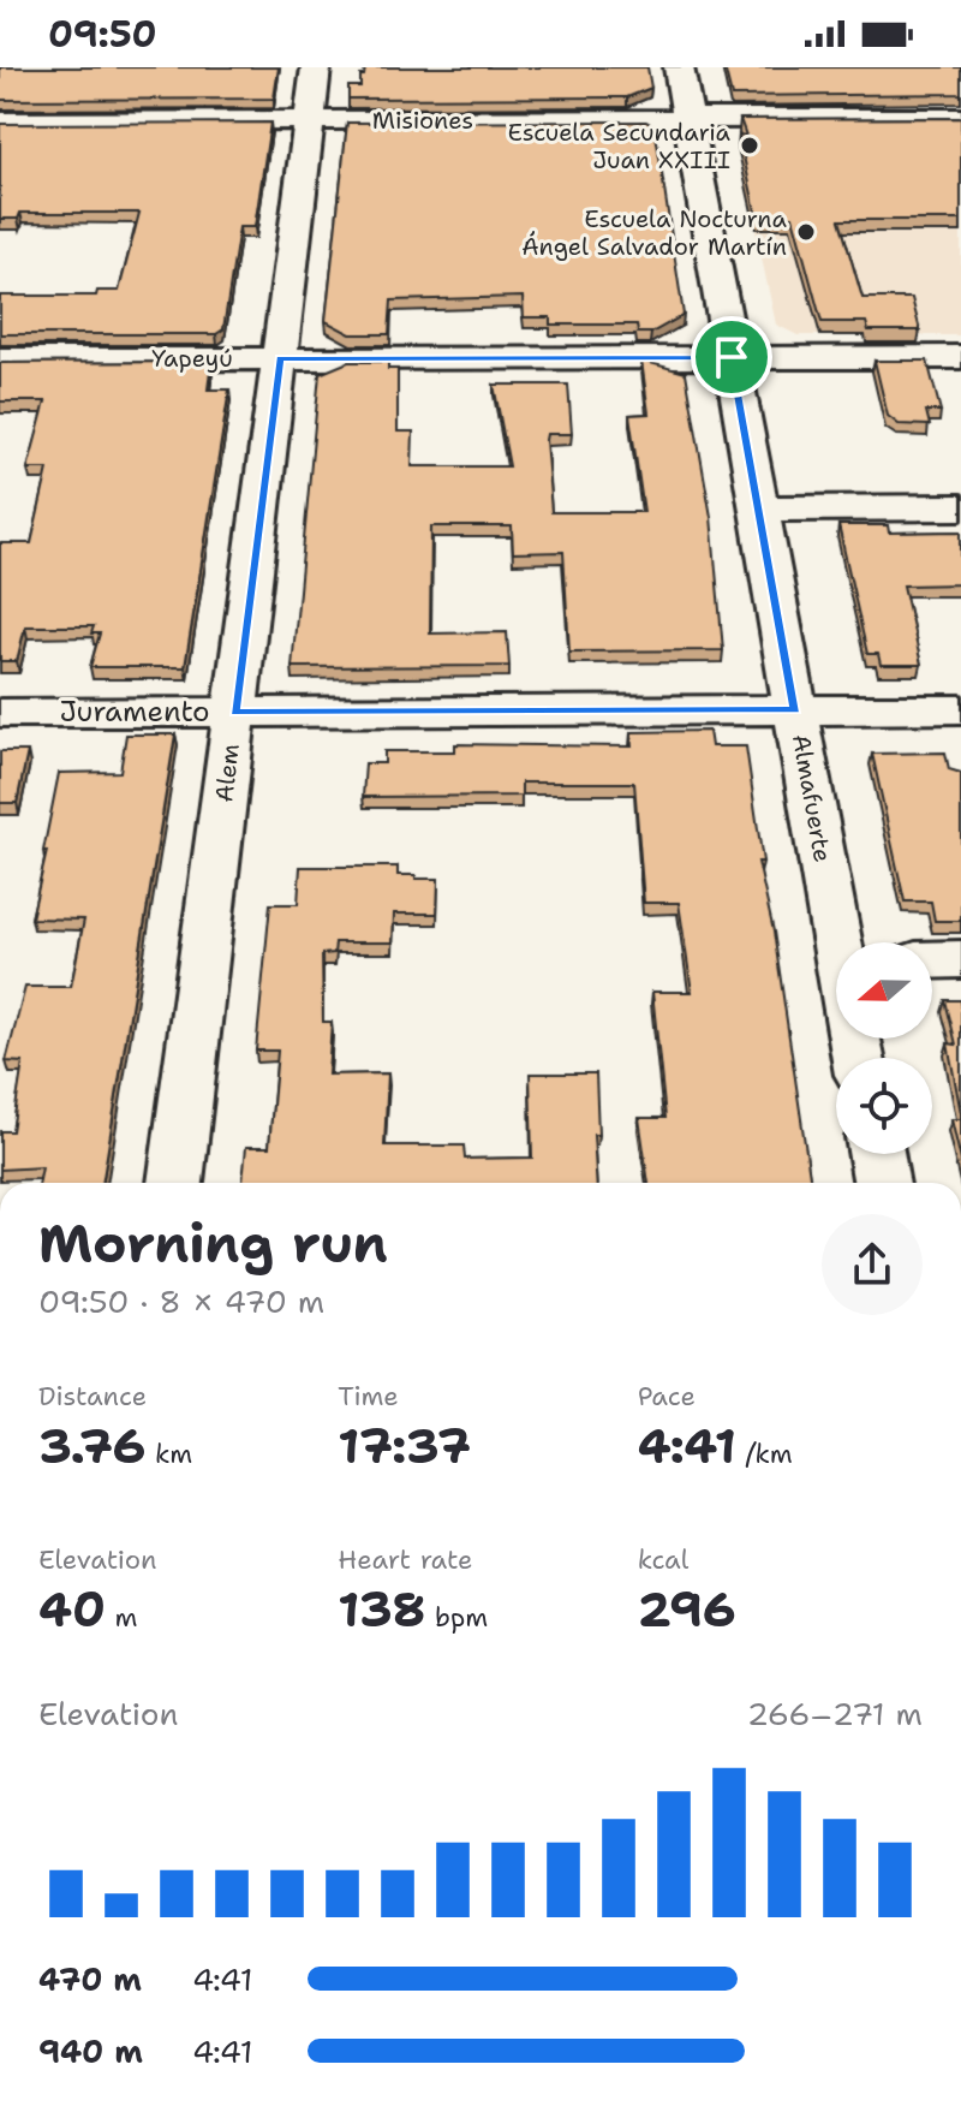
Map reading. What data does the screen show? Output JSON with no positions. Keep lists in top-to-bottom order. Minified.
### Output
{"streets":{"street":["Misiones","Yapeyú","Juramento","Alem","Almafuerte"]},"crossings":[["Misiones","Alem"],["Misiones","Almafuerte"],["Yapeyú","Alem"],["Yapeyú","Almafuerte"],["Juramento","Alem"],["Juramento","Almafuerte"]],"places":["Escuela Secundaria Juan XXIII","Escuela Nocturna Ángel Salvador Martín"],"north":"left","page":{"status":"09:50","heading":["Morning run","09:50 · 8 × 470 m"],"stats":[["Distance","3.76 km"],["Time","17:37"],["Pace","4:41 /km"],["Elevation","40 m"],["Heart rate","138 bpm"],["kcal","296"]],"chart":["Elevation","266–271 m"],"list":[{"name":"470 m","note":"4:41"},{"name":"940 m","note":"4:41"}]}}
